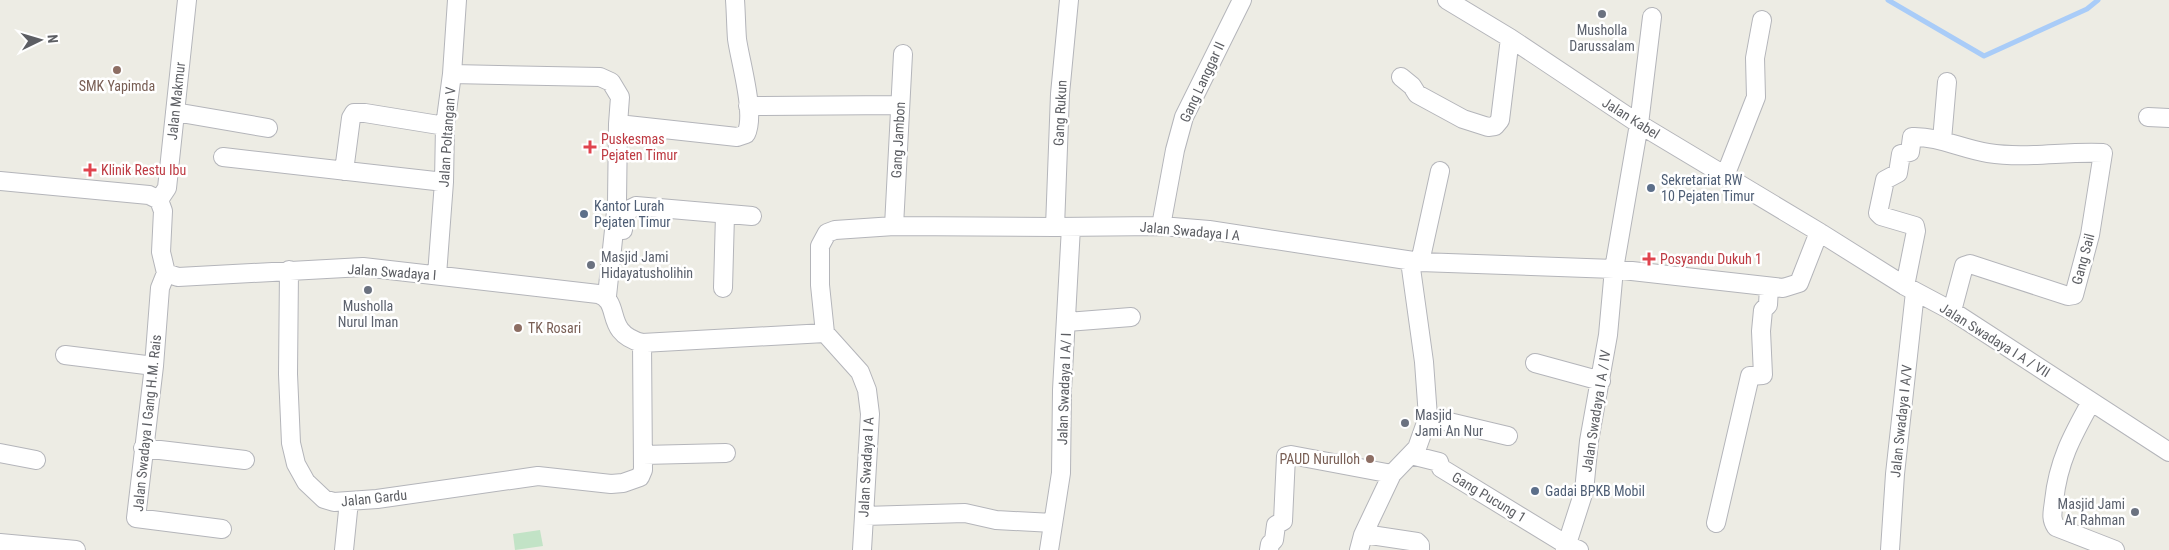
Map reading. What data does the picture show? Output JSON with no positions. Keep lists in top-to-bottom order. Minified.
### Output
{"streets":{"street":["Gang Langgar II","Jalan Makmur","Gang Rukun","Jalan Kabel","Jalan Poltangan V","Gang Jambon","Jalan Swadaya I A","Gang Sail","Jalan Swadaya I","Jalan Swadaya I A / VII","Jalan Swadaya I A/ I","Jalan Swadaya I A / IV","Jalan Swadaya I A/V","Jalan Swadaya I Gang H.M. Rais","Gang Pucung 1","Jalan Gardu"]},"crossings":[["Gang Langgar II","Jalan Swadaya I A"],["Gang Rukun","Jalan Swadaya I A"],["Gang Rukun","Jalan Swadaya I A/ I"],["Jalan Kabel","Jalan Swadaya I A"],["Jalan Kabel","Jalan Swadaya I A / VII"],["Jalan Kabel","Jalan Swadaya I A / IV"],["Jalan Poltangan V","Jalan Swadaya I"],["Gang Jambon","Jalan Swadaya I A"],["Jalan Swadaya I A","Jalan Swadaya I A / VII"],["Jalan Swadaya I A","Jalan Swadaya I A/ I"],["Jalan Swadaya I A","Jalan Swadaya I A / IV"],["Gang Sail","Jalan Swadaya I A / VII"],["Gang Sail","Jalan Swadaya I A/V"],["Jalan Swadaya I","Jalan Swadaya I Gang H.M. Rais"],["Jalan Swadaya I","Jalan Gardu"],["Jalan Swadaya I A / VII","Jalan Swadaya I A/V"],["Jalan Swadaya I A / IV","Gang Pucung 1"]],"places":{"other":["Musholla Darussalam","SMK Yapimda","Sekretariat RW 10 Pejaten Timur","Kantor Lurah Pejaten Timur","Masjid Jami Hidayatusholihin","Musholla Nurul Iman","TK Rosari","Masjid Jami An Nur","PAUD Nurulloh","Gadai BPKB Mobil","Masjid Jami Ar Rahman"],"health":["Puskesmas Pejaten Timur","Klinik Restu Ibu","Posyandu Dukuh 1"]},"north":"right"}
